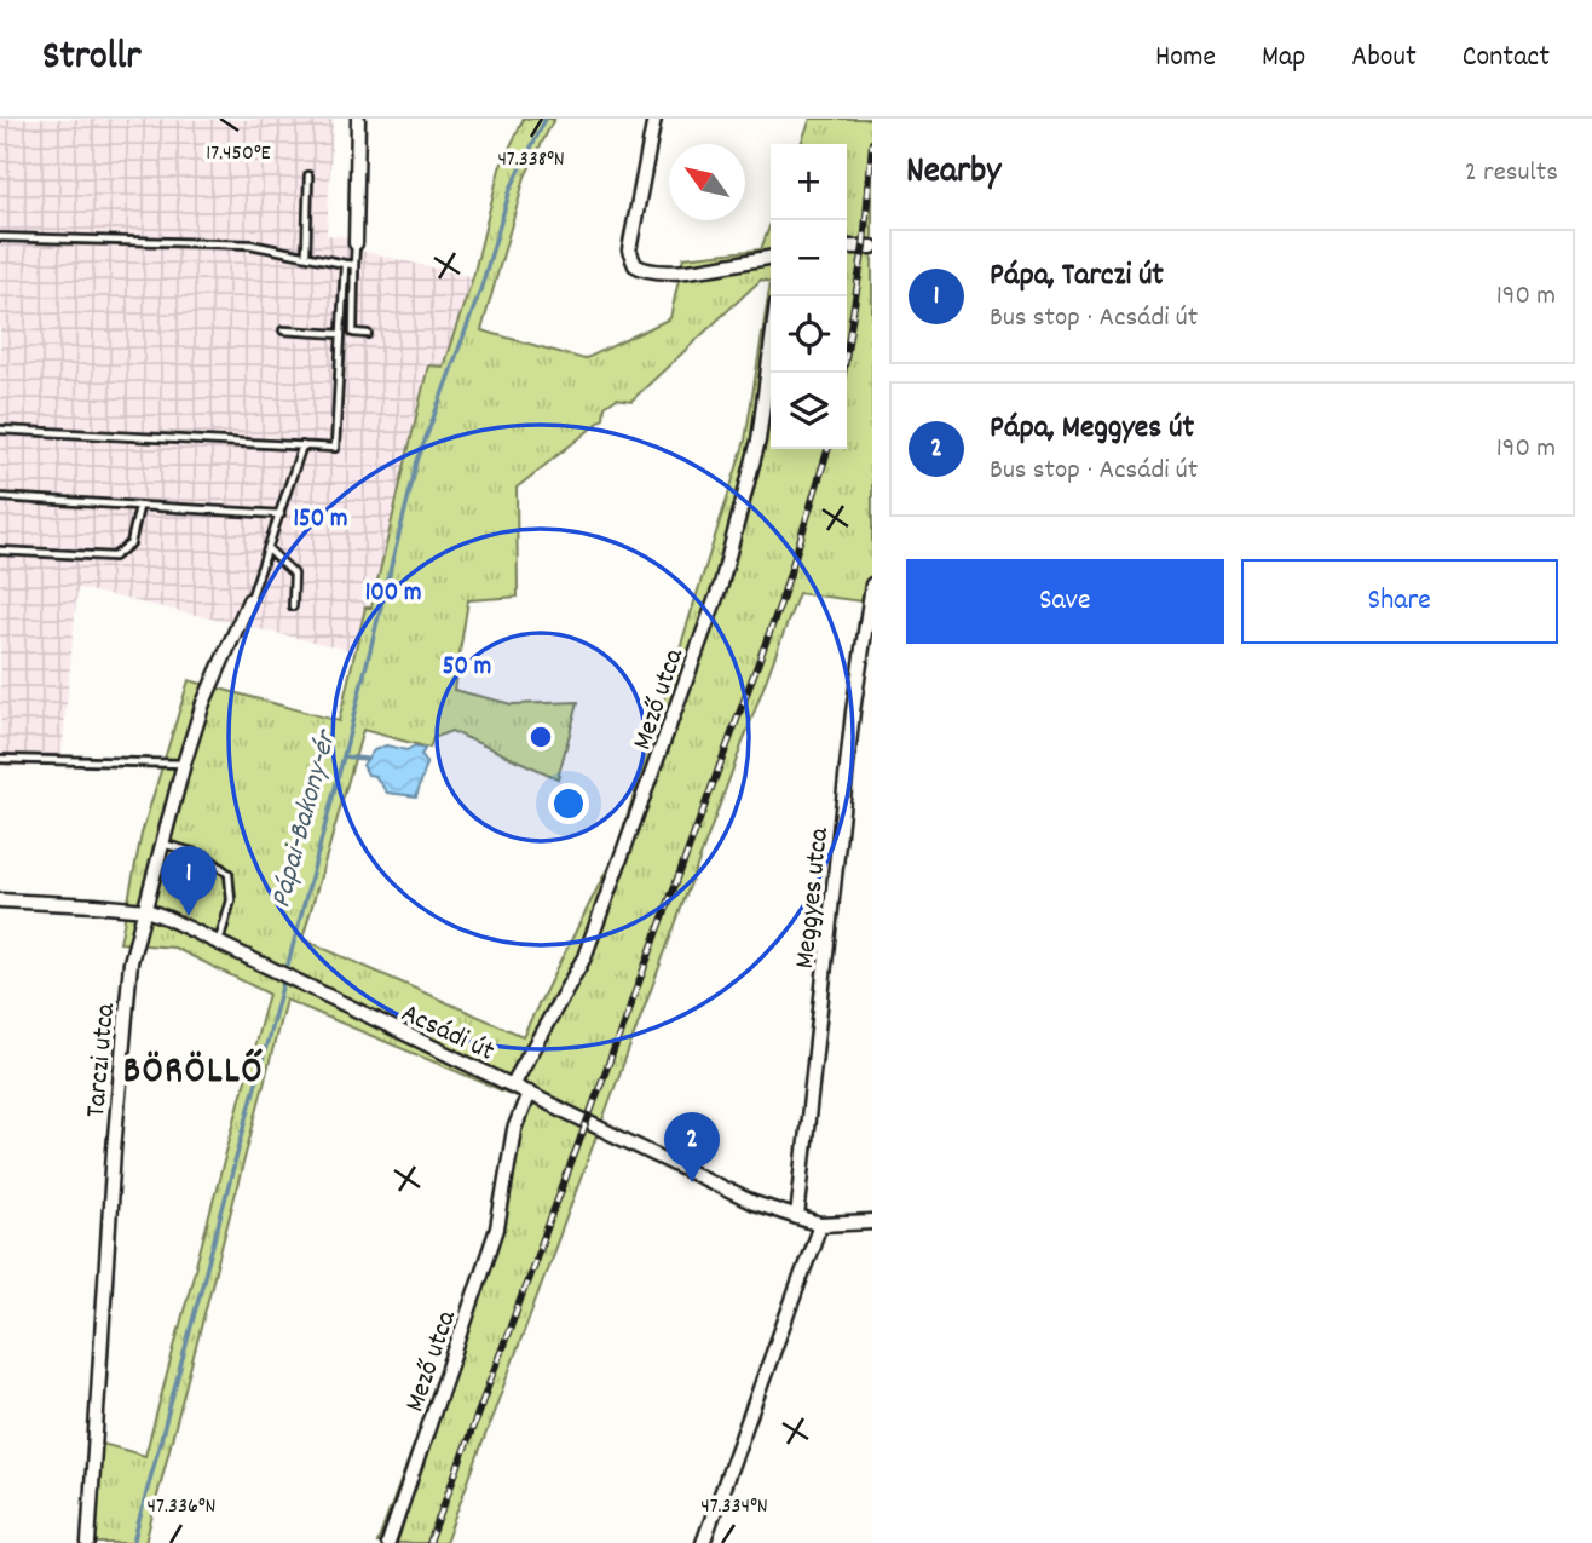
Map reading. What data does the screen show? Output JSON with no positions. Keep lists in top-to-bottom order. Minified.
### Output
{"streets":{"street":["Mező utca","Meggyes utca","Acsádi út","Tarczi utca"]},"crossings":[["Mező utca","Acsádi út"],["Meggyes utca","Acsádi út"],["Acsádi út","Tarczi utca"]],"districts":["BÖRÖLLŐ"],"water":["Pápai-Bakony-ér"],"north":"top left","page":{"header":"Strollr","nav":["Home","Map","About","Contact"],"heading":["Nearby","2 results"],"map_buttons":["+","−"],"list":[{"mark":"1","name":"Pápa, Tarczi út","note":"Bus stop · Acsádi út","value":"190 m"},{"mark":"2","name":"Pápa, Meggyes út","note":"Bus stop · Acsádi út","value":"190 m"}],"buttons":["Save","Share"],"pins":["1","2"]},"coordinates":["17.450°E","47.338°N","47.336°N","47.334°N"],"rings":["150 m","100 m","50 m"]}
